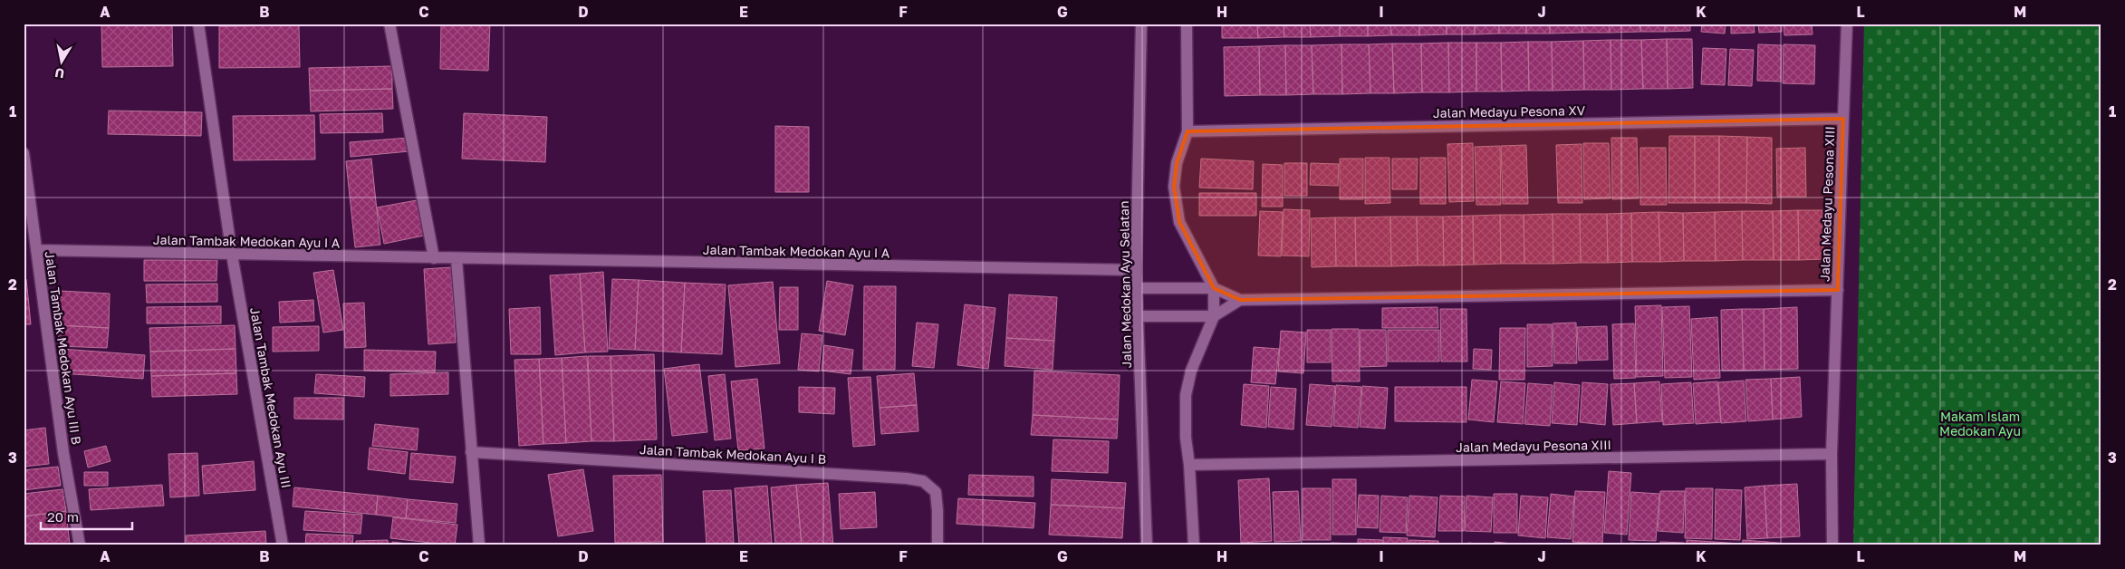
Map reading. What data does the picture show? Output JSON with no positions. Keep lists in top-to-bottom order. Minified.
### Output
{"streets":{"street":["Jalan Medayu Pesona XV","Jalan Medayu Pesona XIII","Jalan Tambak Medokan Ayu I A","Jalan Medokan Ayu Selatan","Jalan Tambak Medokan Ayu III B","Jalan Tambak Medokan Ayu III","Jalan Tambak Medokan Ayu I B"]},"crossings":[["Jalan Medayu Pesona XV","Jalan Medayu Pesona XIII"],["Jalan Medayu Pesona XIII","Jalan Medokan Ayu Selatan"],["Jalan Tambak Medokan Ayu I A","Jalan Medokan Ayu Selatan"],["Jalan Tambak Medokan Ayu I A","Jalan Tambak Medokan Ayu III B"],["Jalan Tambak Medokan Ayu I A","Jalan Tambak Medokan Ayu III"]],"parks":["Makam Islam Medokan Ayu"],"scale_bar":"20 m","north":"bottom","grid":{"columns":["A","B","C","D","E","F","G","H","I","J","K","L","M"],"rows":["1","2","3"]}}
